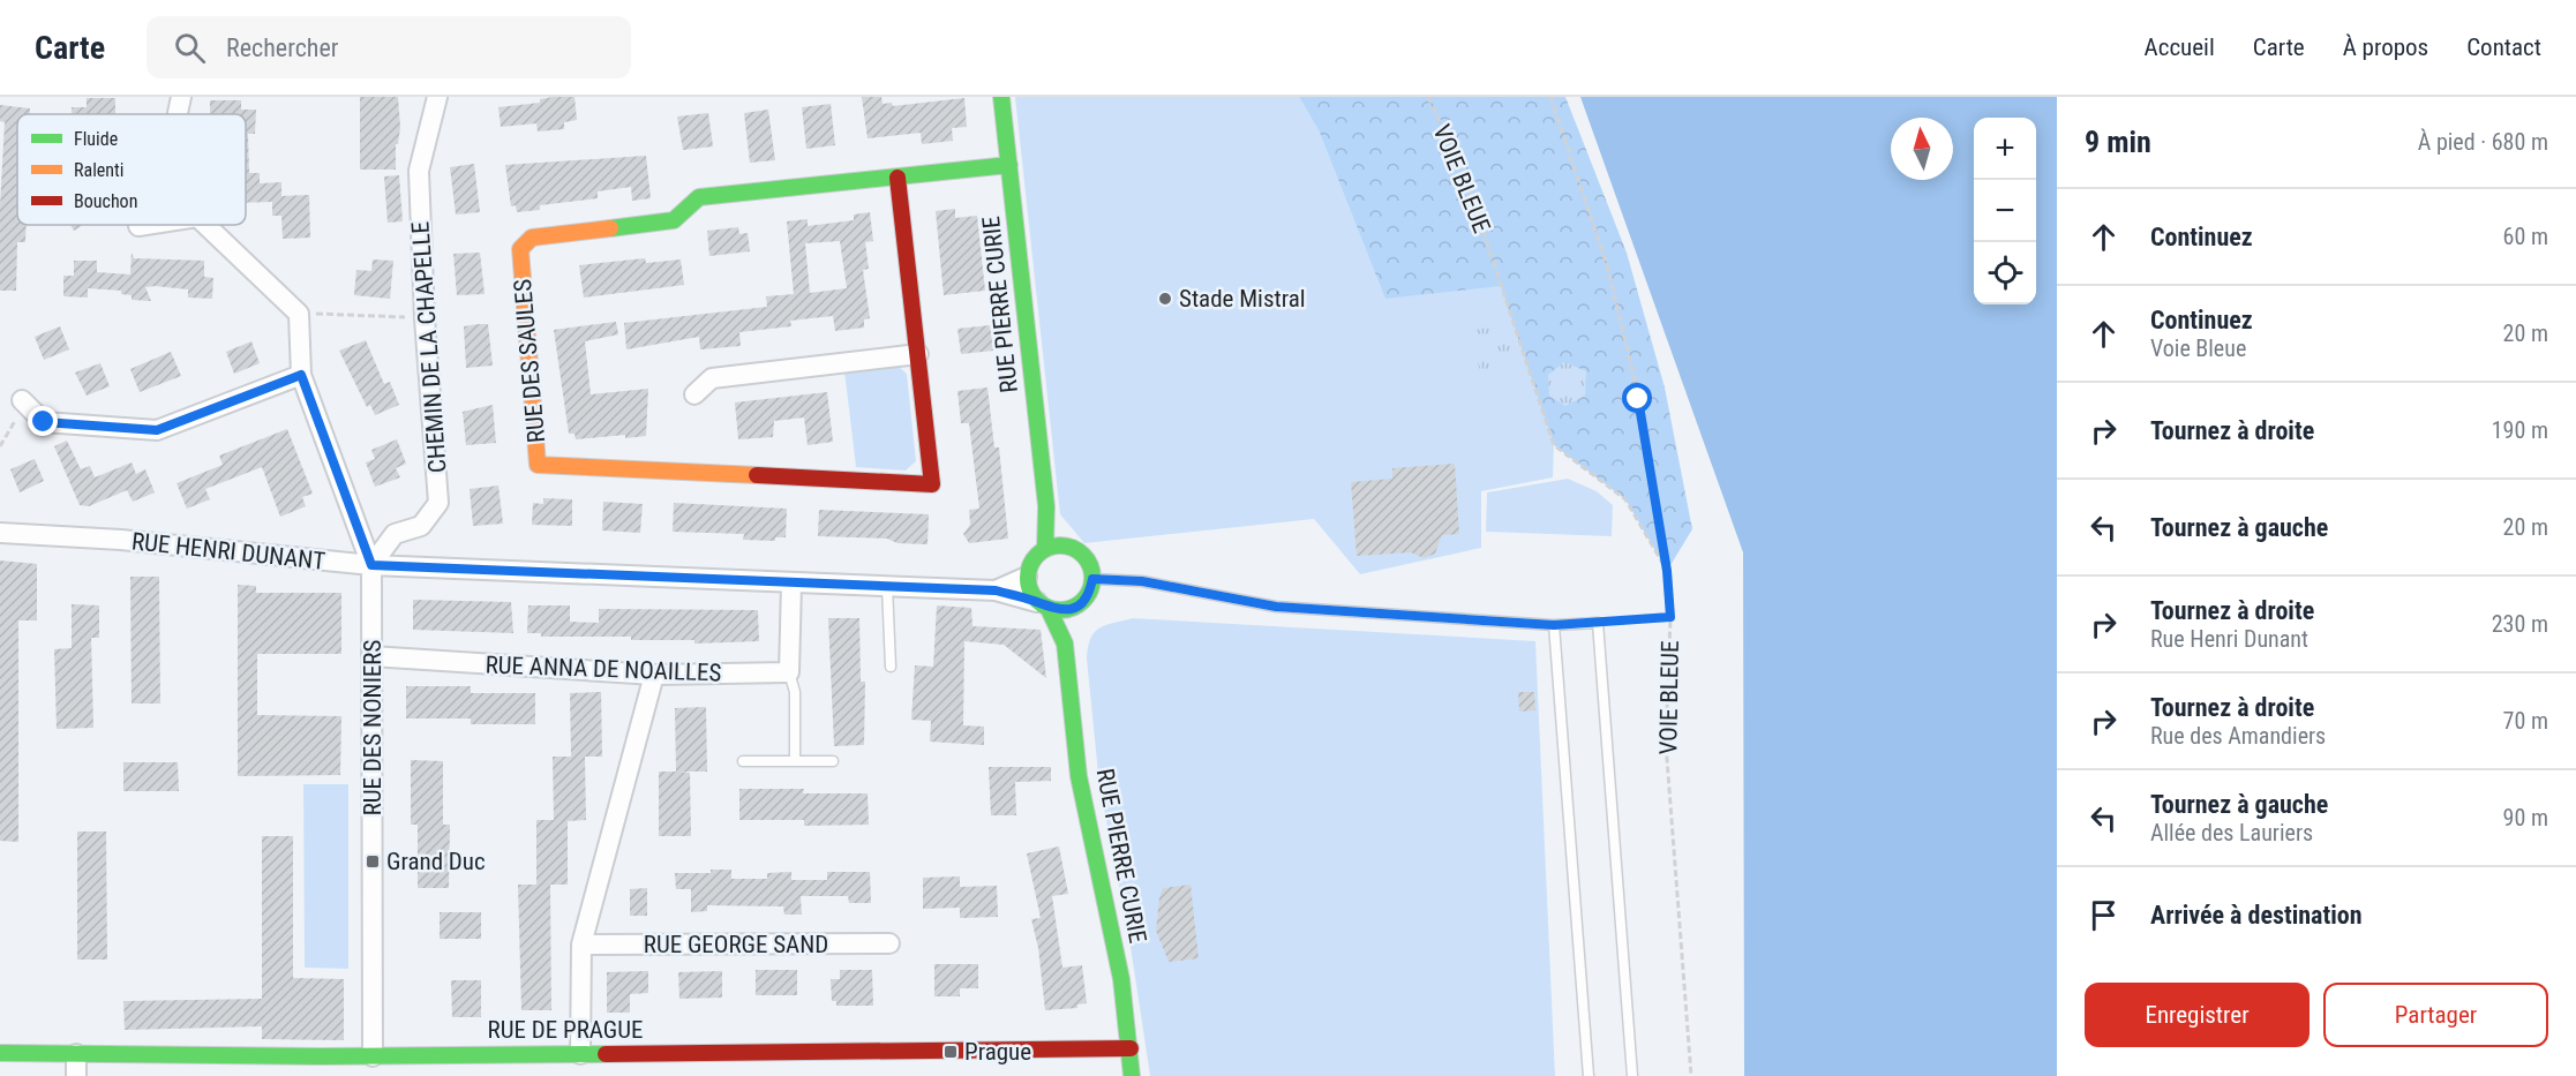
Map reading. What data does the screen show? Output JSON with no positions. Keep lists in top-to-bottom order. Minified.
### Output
{"streets":{"street":["RUE PIERRE CURIE","CHEMIN DE LA CHAPELLE","RUE DES SAULES","RUE HENRI DUNANT","RUE ANNA DE NOAILLES","RUE DES NONIERS","RUE GEORGE SAND","RUE DE PRAGUE"],"path":["VOIE BLEUE"]},"crossings":[["RUE PIERRE CURIE","RUE DES SAULES"],["RUE PIERRE CURIE","RUE HENRI DUNANT"],["RUE PIERRE CURIE","RUE DE PRAGUE"],["CHEMIN DE LA CHAPELLE","RUE HENRI DUNANT"],["CHEMIN DE LA CHAPELLE","RUE DES NONIERS"],["RUE HENRI DUNANT","RUE DES NONIERS"],["RUE ANNA DE NOAILLES","RUE DES NONIERS"],["RUE DES NONIERS","RUE DE PRAGUE"]],"places":{"other":["Stade Mistral"],"transit":["Grand Duc","Prague"]},"legend":["Fluide","Ralenti","Bouchon"],"north":"top","page":{"header":"Carte","search":"Rechercher","nav":["Accueil","Carte","À propos","Contact"],"heading":["9 min","À pied · 680 m"],"map_buttons":["+","−"],"list":[["Continuez","60 m"],["Continuez","Voie Bleue","20 m"],["Tournez à droite","190 m"],["Tournez à gauche","20 m"],["Tournez à droite","Rue Henri Dunant","230 m"],["Tournez à droite","Rue des Amandiers","70 m"],["Tournez à gauche","Allée des Lauriers","90 m"],"Arrivée à destination"],"buttons":["Enregistrer","Partager"]}}
